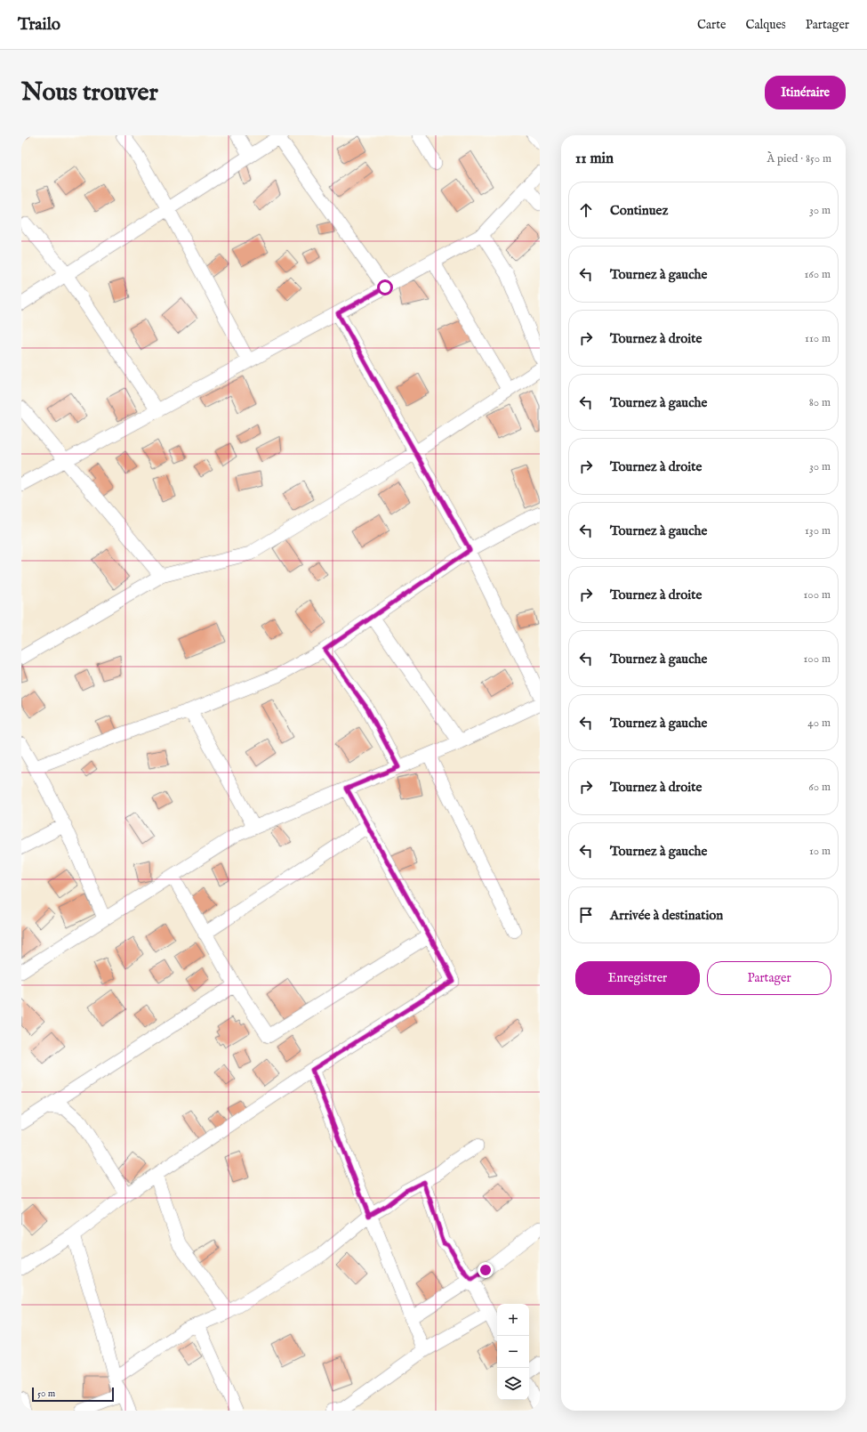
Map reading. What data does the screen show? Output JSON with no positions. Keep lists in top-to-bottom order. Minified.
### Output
{"scale_bar":"50 m","page":{"header":"Trailo","nav":["Carte","Calques","Partager"],"buttons":["Itinéraire",["Enregistrer","Partager"]],"title":"Nous trouver","heading":["11 min","À pied · 850 m"],"list":[["Continuez","30 m"],["Tournez à gauche","160 m"],["Tournez à droite","110 m"],["Tournez à gauche","80 m"],["Tournez à droite","30 m"],["Tournez à gauche","130 m"],["Tournez à droite","100 m"],["Tournez à gauche","100 m"],["Tournez à gauche","40 m"],["Tournez à droite","60 m"],["Tournez à gauche","10 m"],"Arrivée à destination"],"map_buttons":["+","−"],"scale":"50 m"}}
